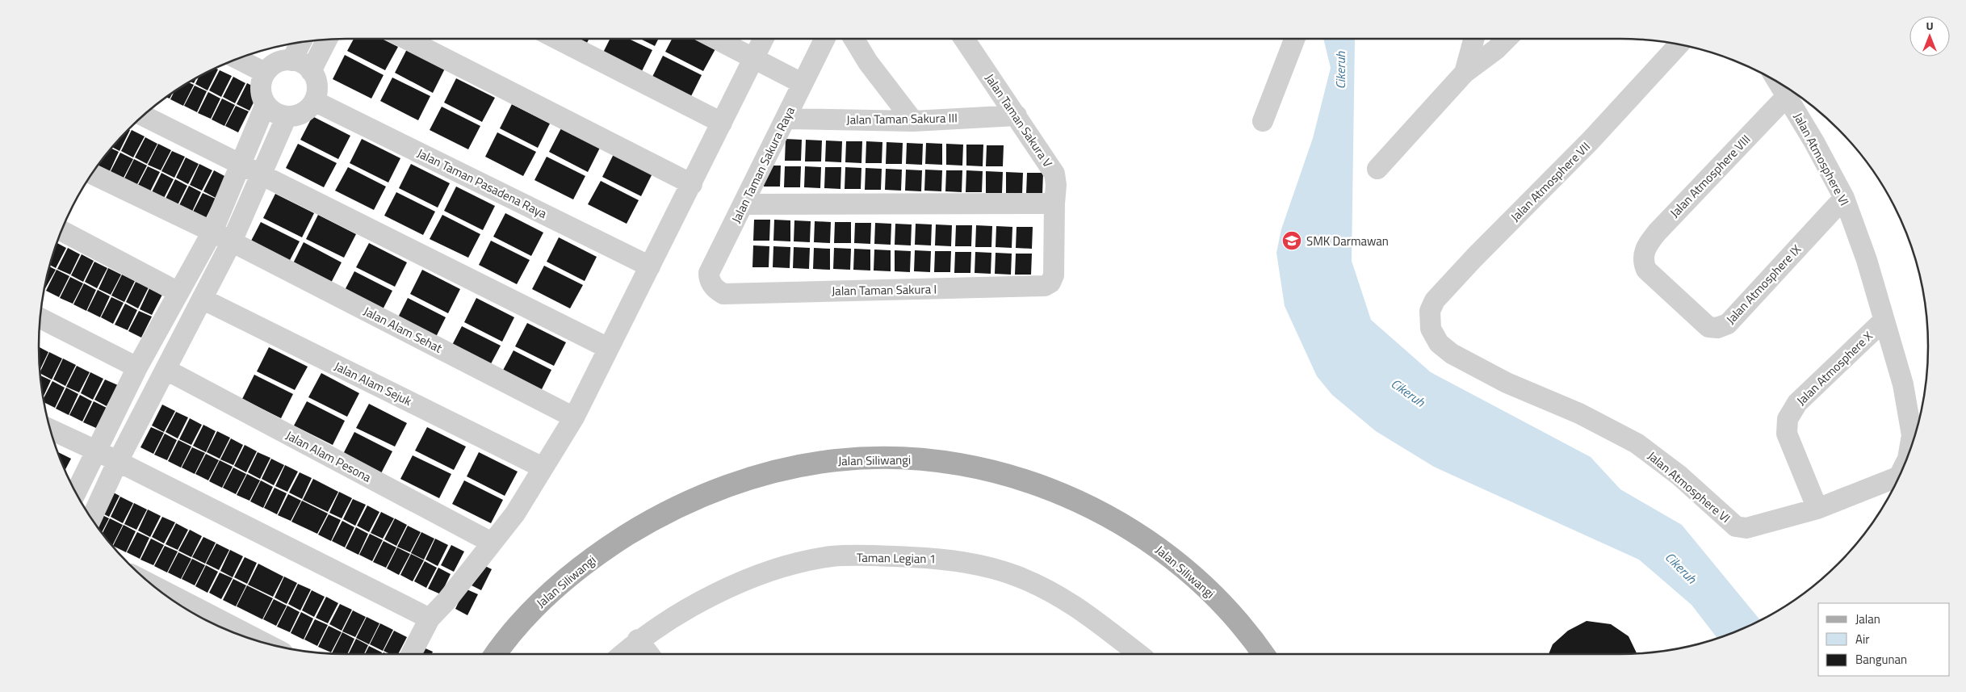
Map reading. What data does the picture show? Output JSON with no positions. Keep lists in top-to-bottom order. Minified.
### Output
{"streets":{"main road":["Jalan Siliwangi"],"street":["Jalan Taman Sakura III","Jalan Taman Sakura V","Jalan Atmosphere VI","Jalan Taman Sakura Raya","Jalan Atmosphere VIII","Jalan Atmosphere VII","Jalan Taman Pasadena Raya","Jalan Atmosphere IX","Jalan Taman Sakura I","Jalan Alam Sehat","Jalan Atmosphere X","Jalan Alam Sejuk","Jalan Alam Pesona","Taman Legian 1"]},"crossings":[["Jalan Taman Sakura III","Jalan Taman Sakura V"],["Jalan Taman Sakura III","Jalan Taman Sakura Raya"],["Jalan Taman Sakura V","Jalan Taman Sakura I"],["Jalan Atmosphere VI","Jalan Atmosphere VIII"],["Jalan Atmosphere VI","Jalan Atmosphere VII"],["Jalan Atmosphere VI","Jalan Atmosphere IX"],["Jalan Atmosphere VI","Jalan Atmosphere X"],["Jalan Taman Sakura Raya","Jalan Taman Sakura I"],["Jalan Atmosphere VIII","Jalan Atmosphere IX"]],"water":["Cikeruh"],"places":{"school or university":["SMK Darmawan"]},"legend":["Jalan","Air","Bangunan"],"north":"top"}
